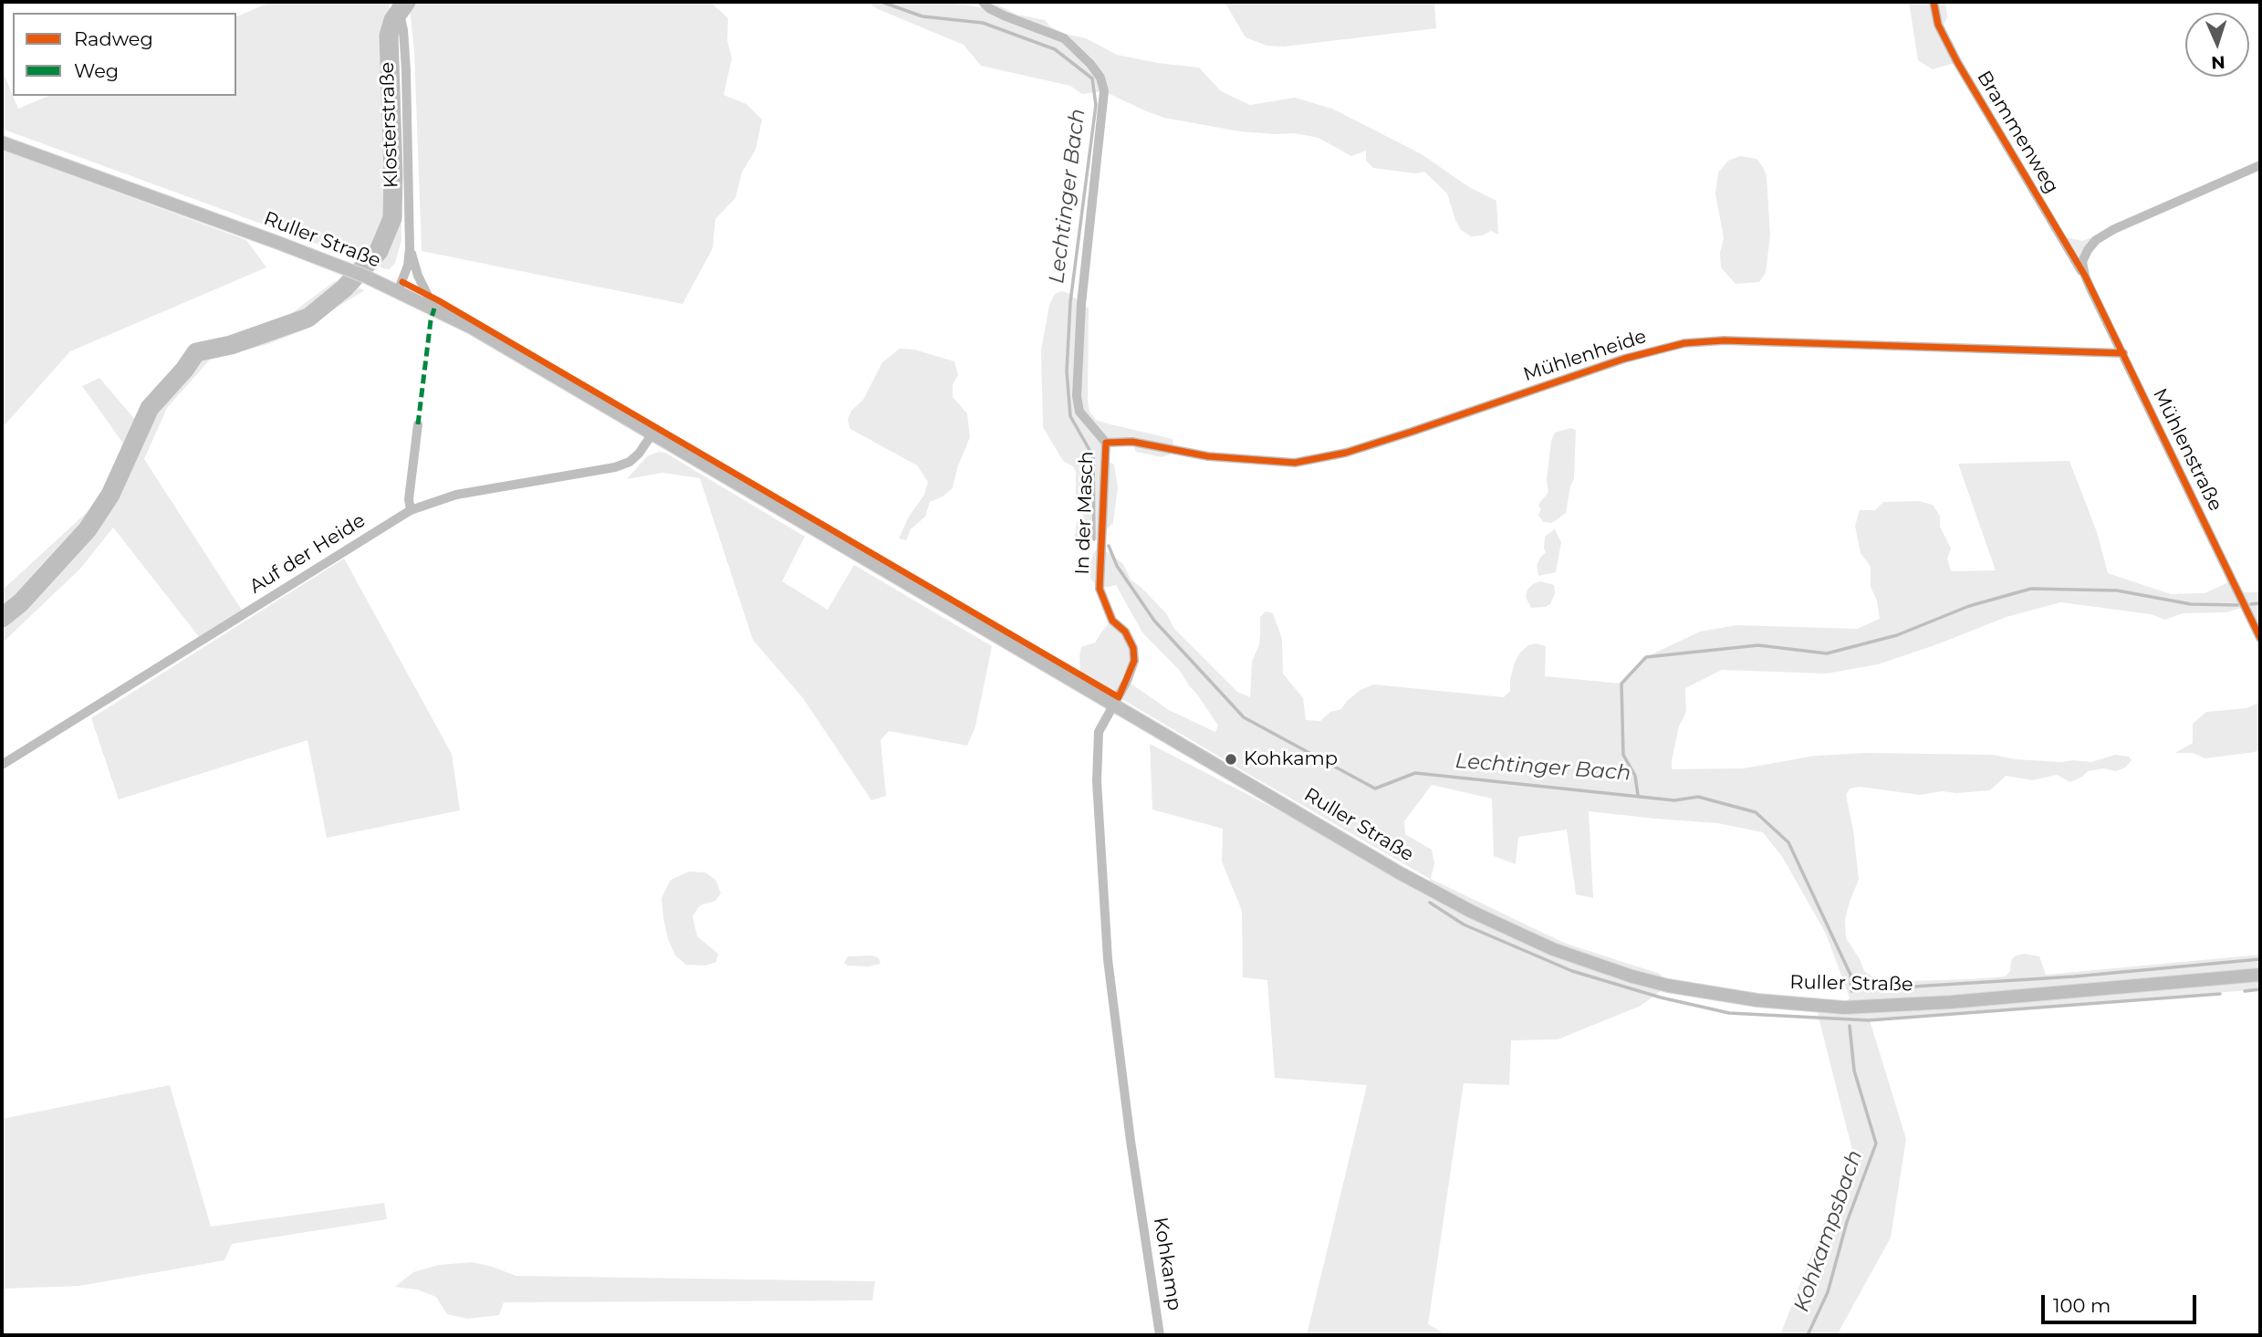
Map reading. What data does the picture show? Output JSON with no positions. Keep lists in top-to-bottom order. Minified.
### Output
{"streets":{"main road":["Ruller Straße"],"street":["Klosterstraße","Brammenweg","Mühlenheide","Mühlenstraße","In der Masch","Auf der Heide","Kohkamp"]},"crossings":[["Klosterstraße","Ruller Straße"],["Brammenweg","Mühlenstraße"],["Ruller Straße","In der Masch"],["Ruller Straße","Auf der Heide"],["Ruller Straße","Kohkamp"],["Mühlenheide","Mühlenstraße"],["Mühlenheide","In der Masch"],["In der Masch","Kohkamp"]],"water":["Lechtinger Bach","Kohkampsbach"],"places":["Kohkamp"],"legend":["Radweg","Weg"],"scale_bar":"100 m","north":"bottom"}
